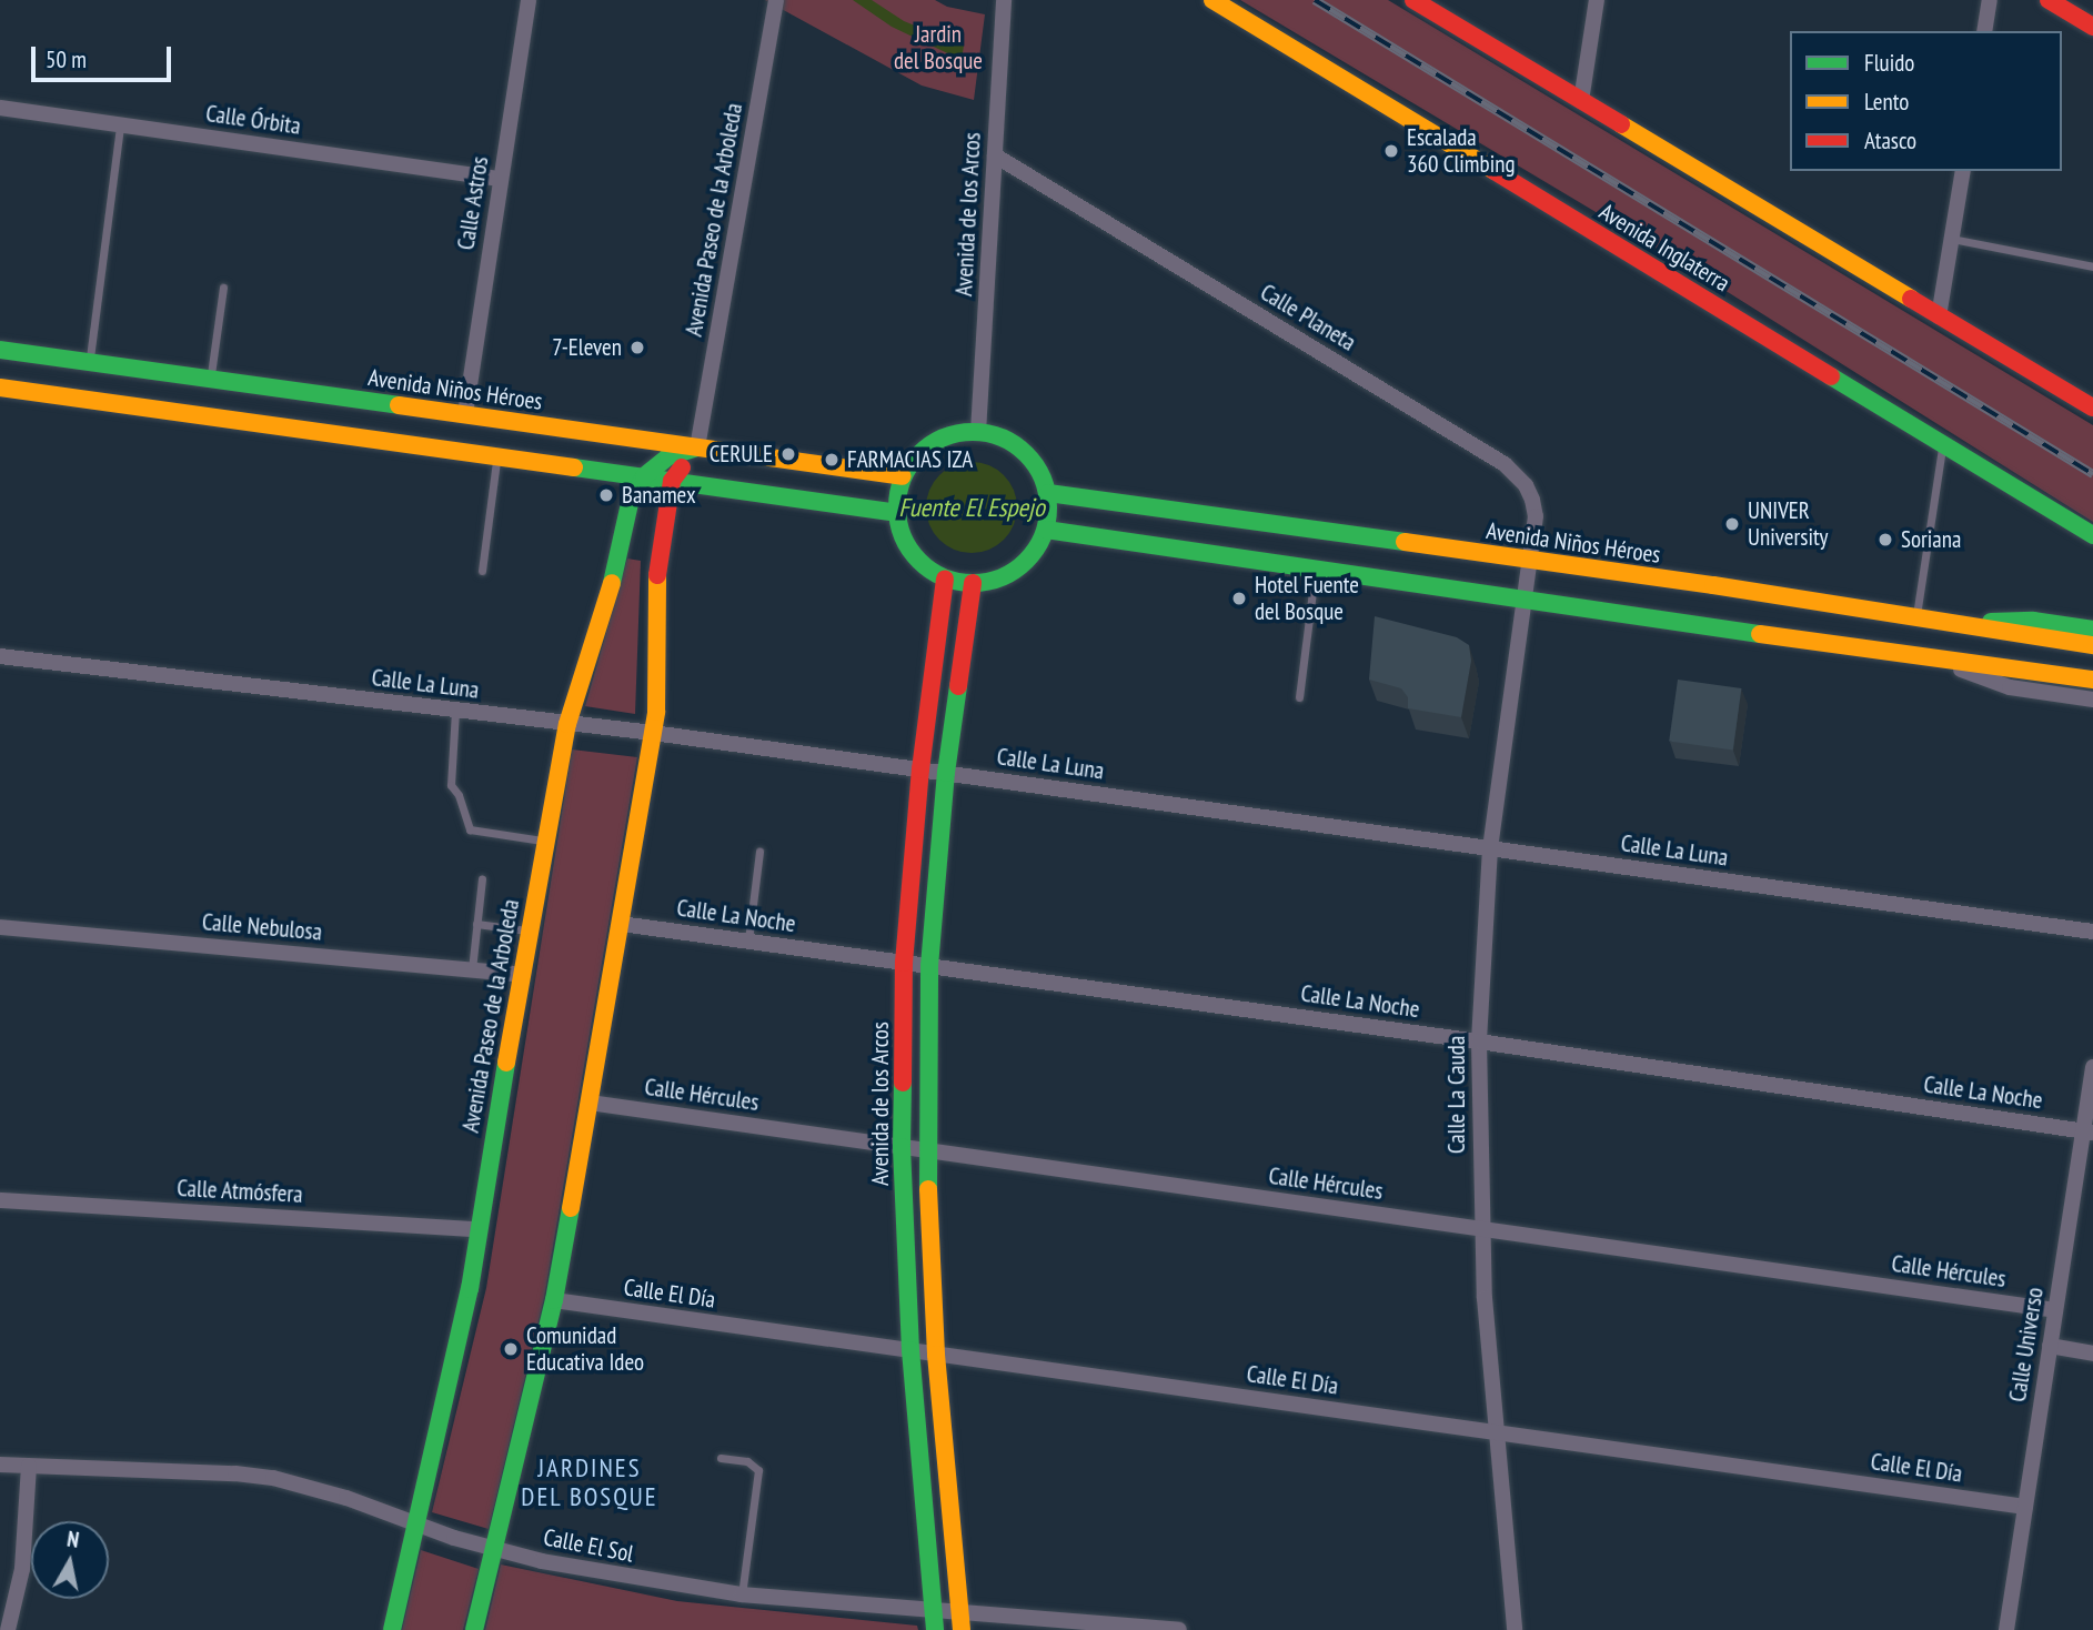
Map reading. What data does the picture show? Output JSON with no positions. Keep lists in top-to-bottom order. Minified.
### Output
{"streets":{"street":["Calle Órbita","Calle Astros","Avenida de los Arcos","Avenida Paseo de la Arboleda","Avenida Inglaterra","Calle Planeta","Avenida Niños Héroes","Calle La Luna","Calle La Noche","Calle Nebulosa","Calle Hércules","Calle La Cauda","Calle Atmósfera","Calle El Día","Calle Universo","Calle El Sol"]},"crossings":[["Calle Órbita","Calle Astros"],["Calle Astros","Avenida Niños Héroes"],["Avenida de los Arcos","Calle Planeta"],["Avenida de los Arcos","Avenida Niños Héroes"],["Avenida de los Arcos","Calle La Luna"],["Avenida de los Arcos","Calle La Noche"],["Avenida de los Arcos","Calle Hércules"],["Avenida de los Arcos","Calle El Día"],["Avenida de los Arcos","Calle El Sol"],["Avenida Paseo de la Arboleda","Avenida Niños Héroes"],["Avenida Paseo de la Arboleda","Calle La Luna"],["Avenida Paseo de la Arboleda","Calle La Noche"],["Avenida Paseo de la Arboleda","Calle Nebulosa"],["Avenida Paseo de la Arboleda","Calle Hércules"],["Avenida Paseo de la Arboleda","Calle Atmósfera"],["Avenida Paseo de la Arboleda","Calle El Día"],["Avenida Paseo de la Arboleda","Calle El Sol"],["Calle Planeta","Avenida Niños Héroes"],["Calle Planeta","Calle La Cauda"],["Avenida Niños Héroes","Calle La Cauda"],["Calle La Luna","Calle La Cauda"],["Calle La Noche","Calle La Cauda"],["Calle La Noche","Calle Universo"],["Calle Hércules","Calle La Cauda"],["Calle Hércules","Calle Universo"],["Calle La Cauda","Calle El Día"],["Calle El Día","Calle Universo"]],"districts":["JARDINES DEL BOSQUE"],"water":["Fuente El Espejo"],"parks":["Jardin del Bosque"],"places":["Escalada 360 Climbing","7-Eleven","CERULE","FARMACIAS IZA","Banamex","UNIVER University","Soriana","Hotel Fuente del Bosque","Comunidad Educativa Ideo"],"legend":["Fluido","Lento","Atasco"],"scale_bar":"50 m","north":"top"}
